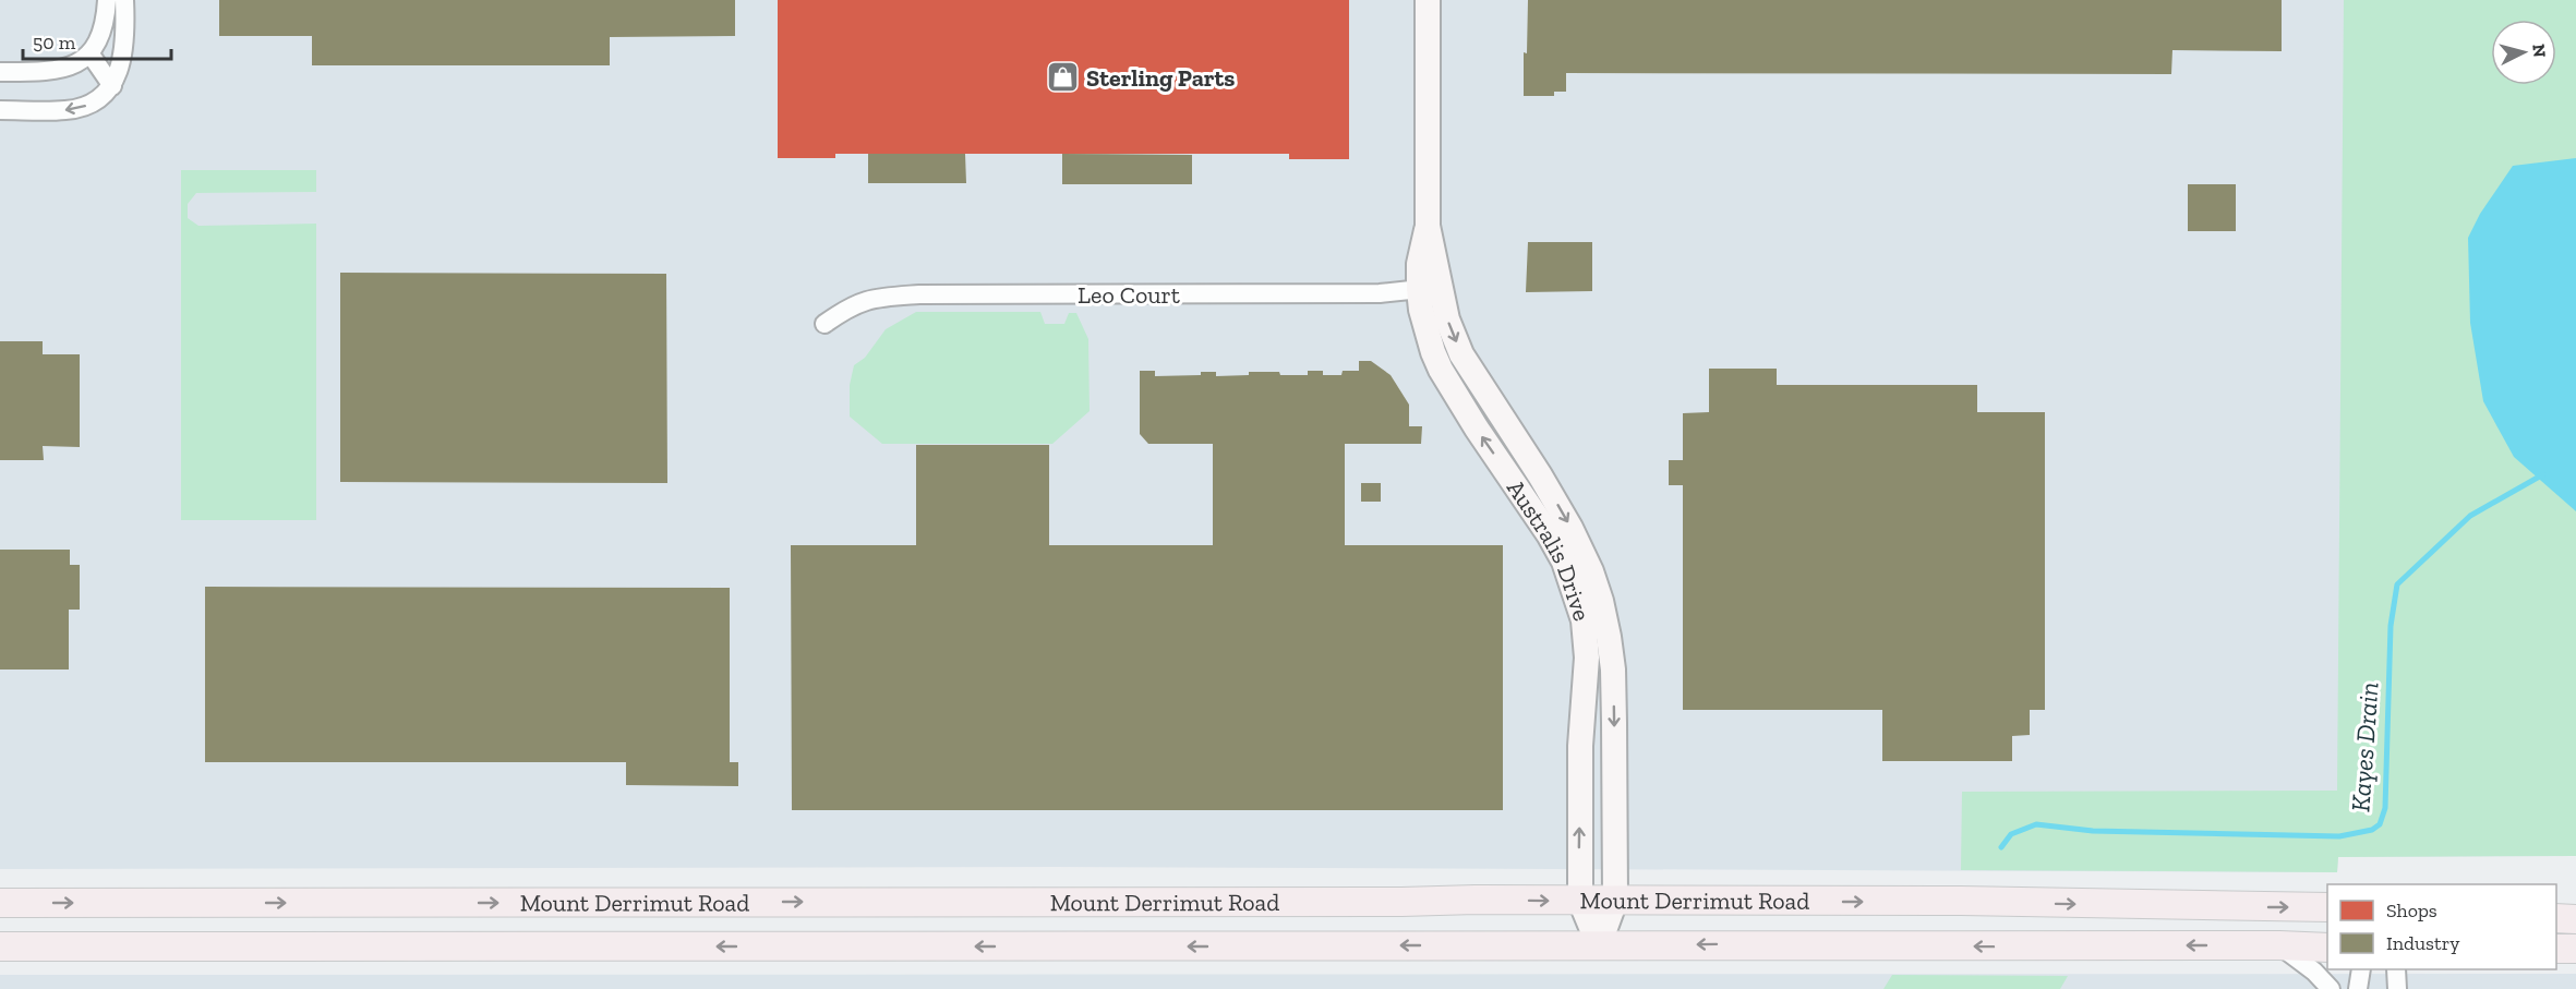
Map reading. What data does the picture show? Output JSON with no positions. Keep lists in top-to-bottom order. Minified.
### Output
{"streets":{"main road":["Mount Derrimut Road"],"street":["Leo Court","Australis Drive"]},"crossings":[["Leo Court","Australis Drive"],["Australis Drive","Mount Derrimut Road"]],"water":["Kayes Drain"],"places":{"shop":["Sterling Parts"]},"legend":["Shops","Industry"],"scale_bar":"50 m","north":"right"}
